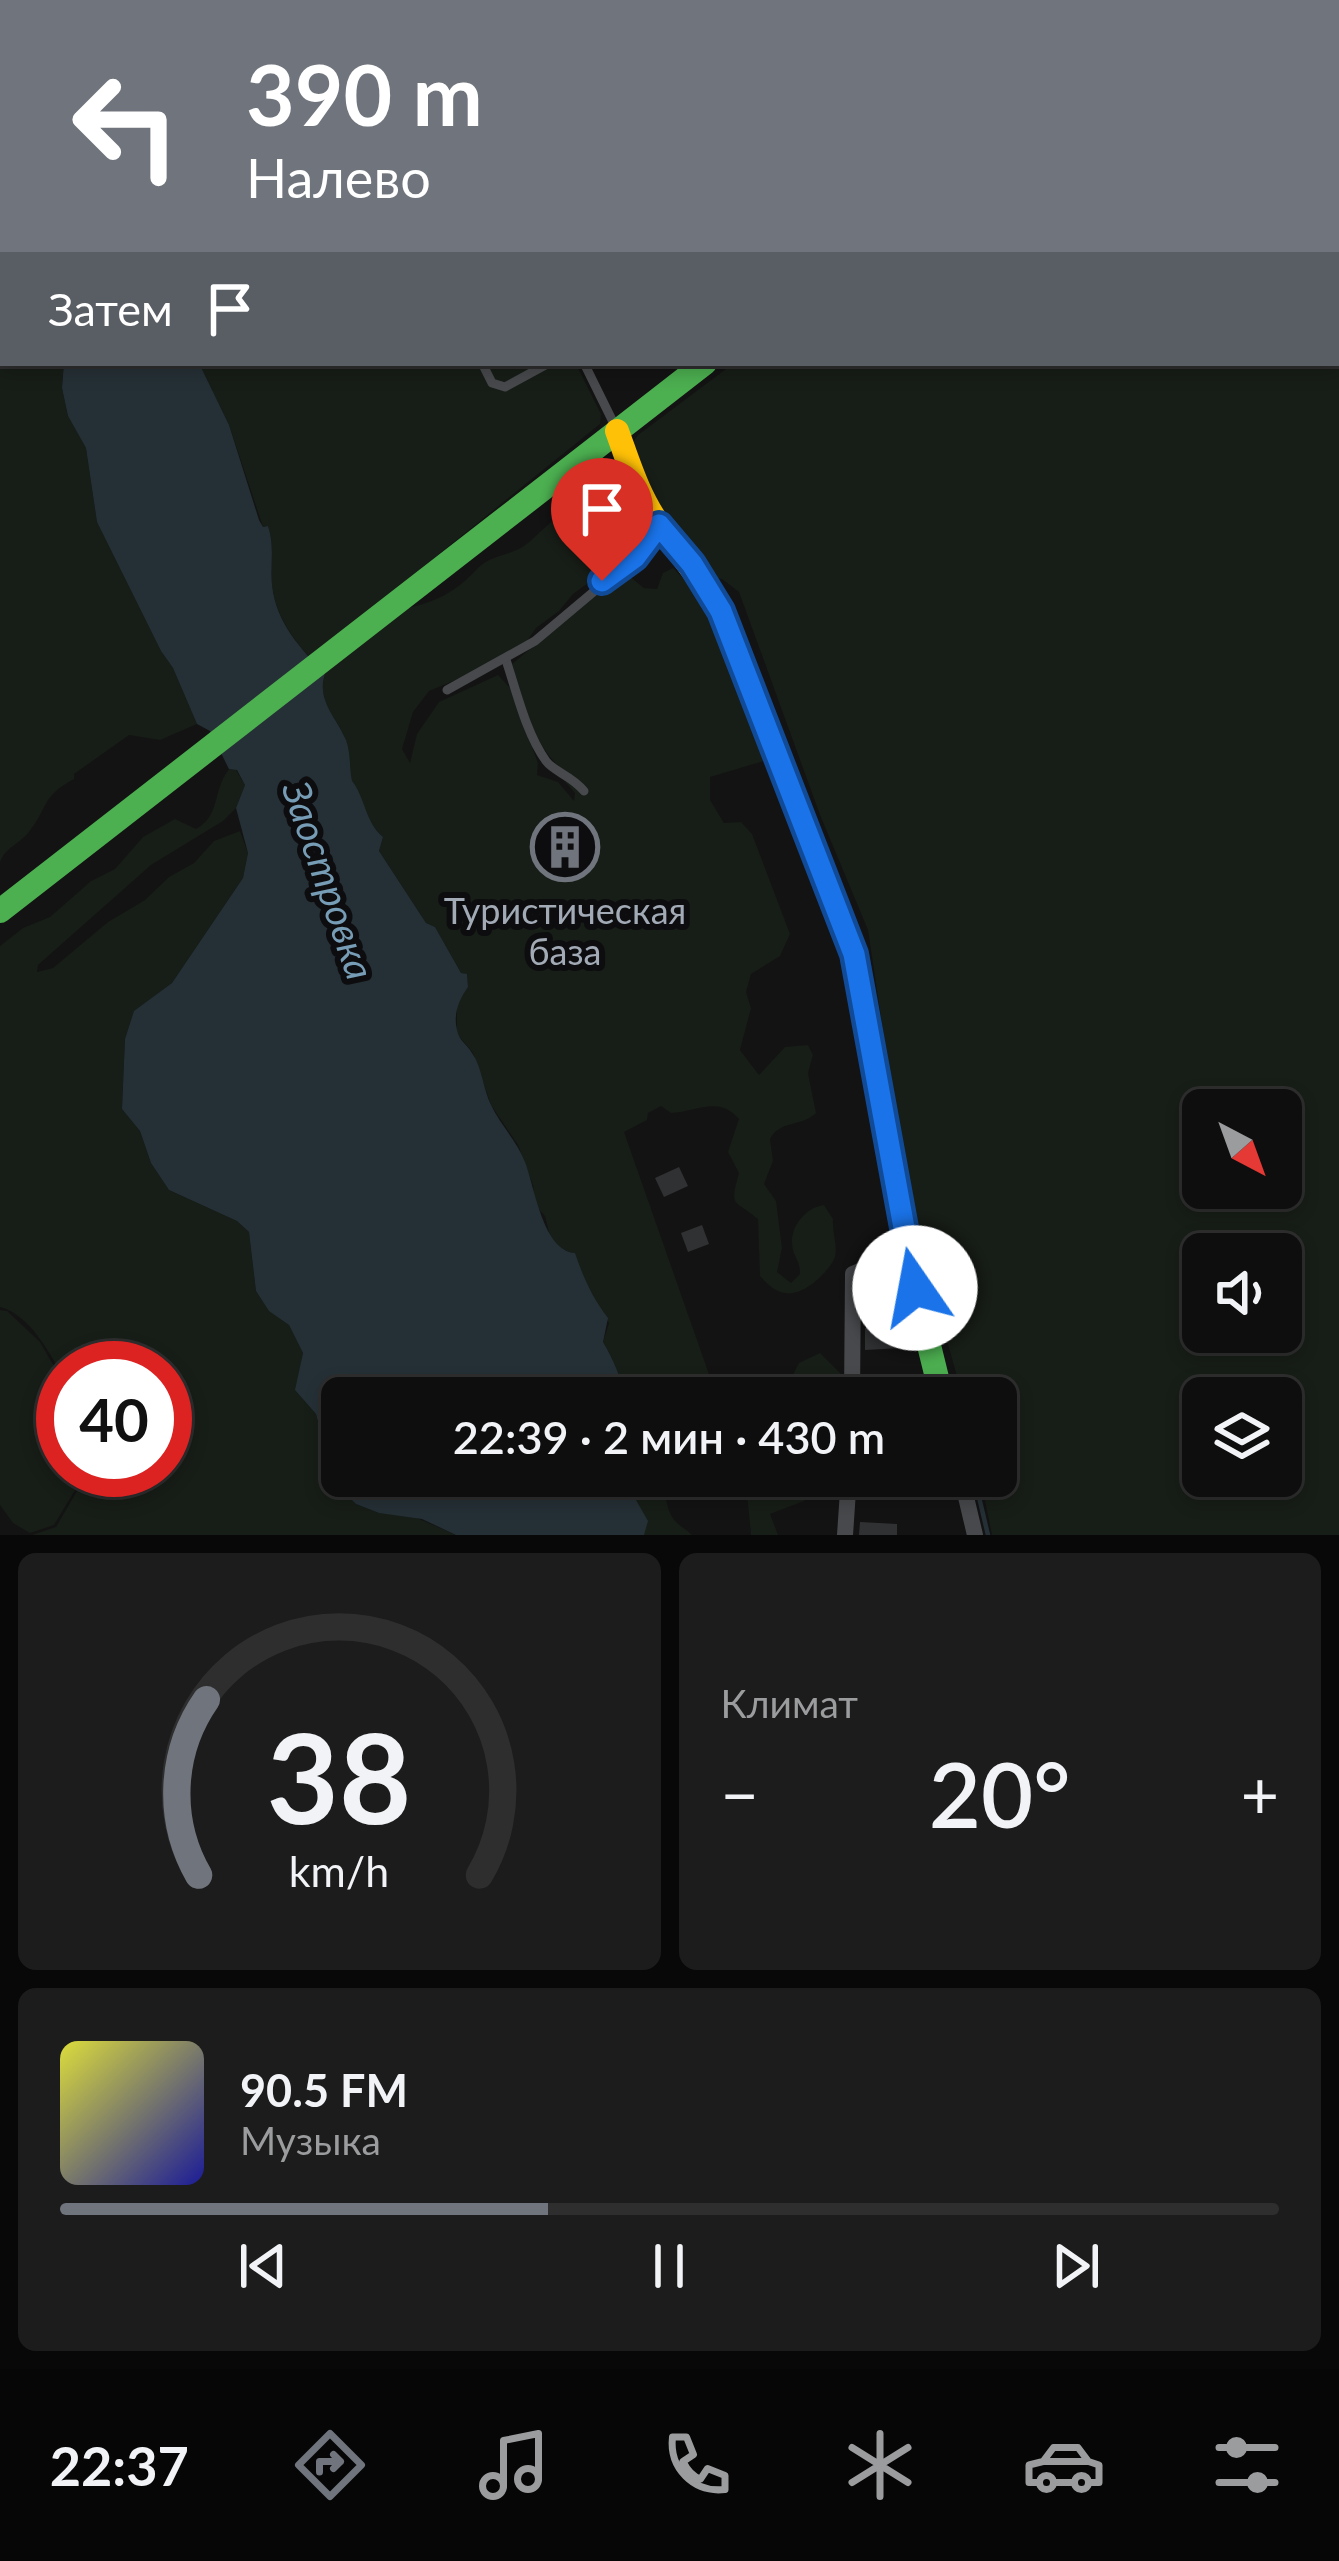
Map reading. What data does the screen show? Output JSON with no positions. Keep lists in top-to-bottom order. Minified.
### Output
{"water":["Заостровка"],"places":{"building":["Туристическая база"]},"north":"bottom right","page":{"turn":["390 m","Налево"],"then":"Затем","limit":"40","trip":"22:39 · 2 мин · 430 m","tile":"Климат","heat":["−","20°","+"],"song":["90.5 FM","Музыка"],"tabs":"22:37","gauge":["38","km/h"]}}
